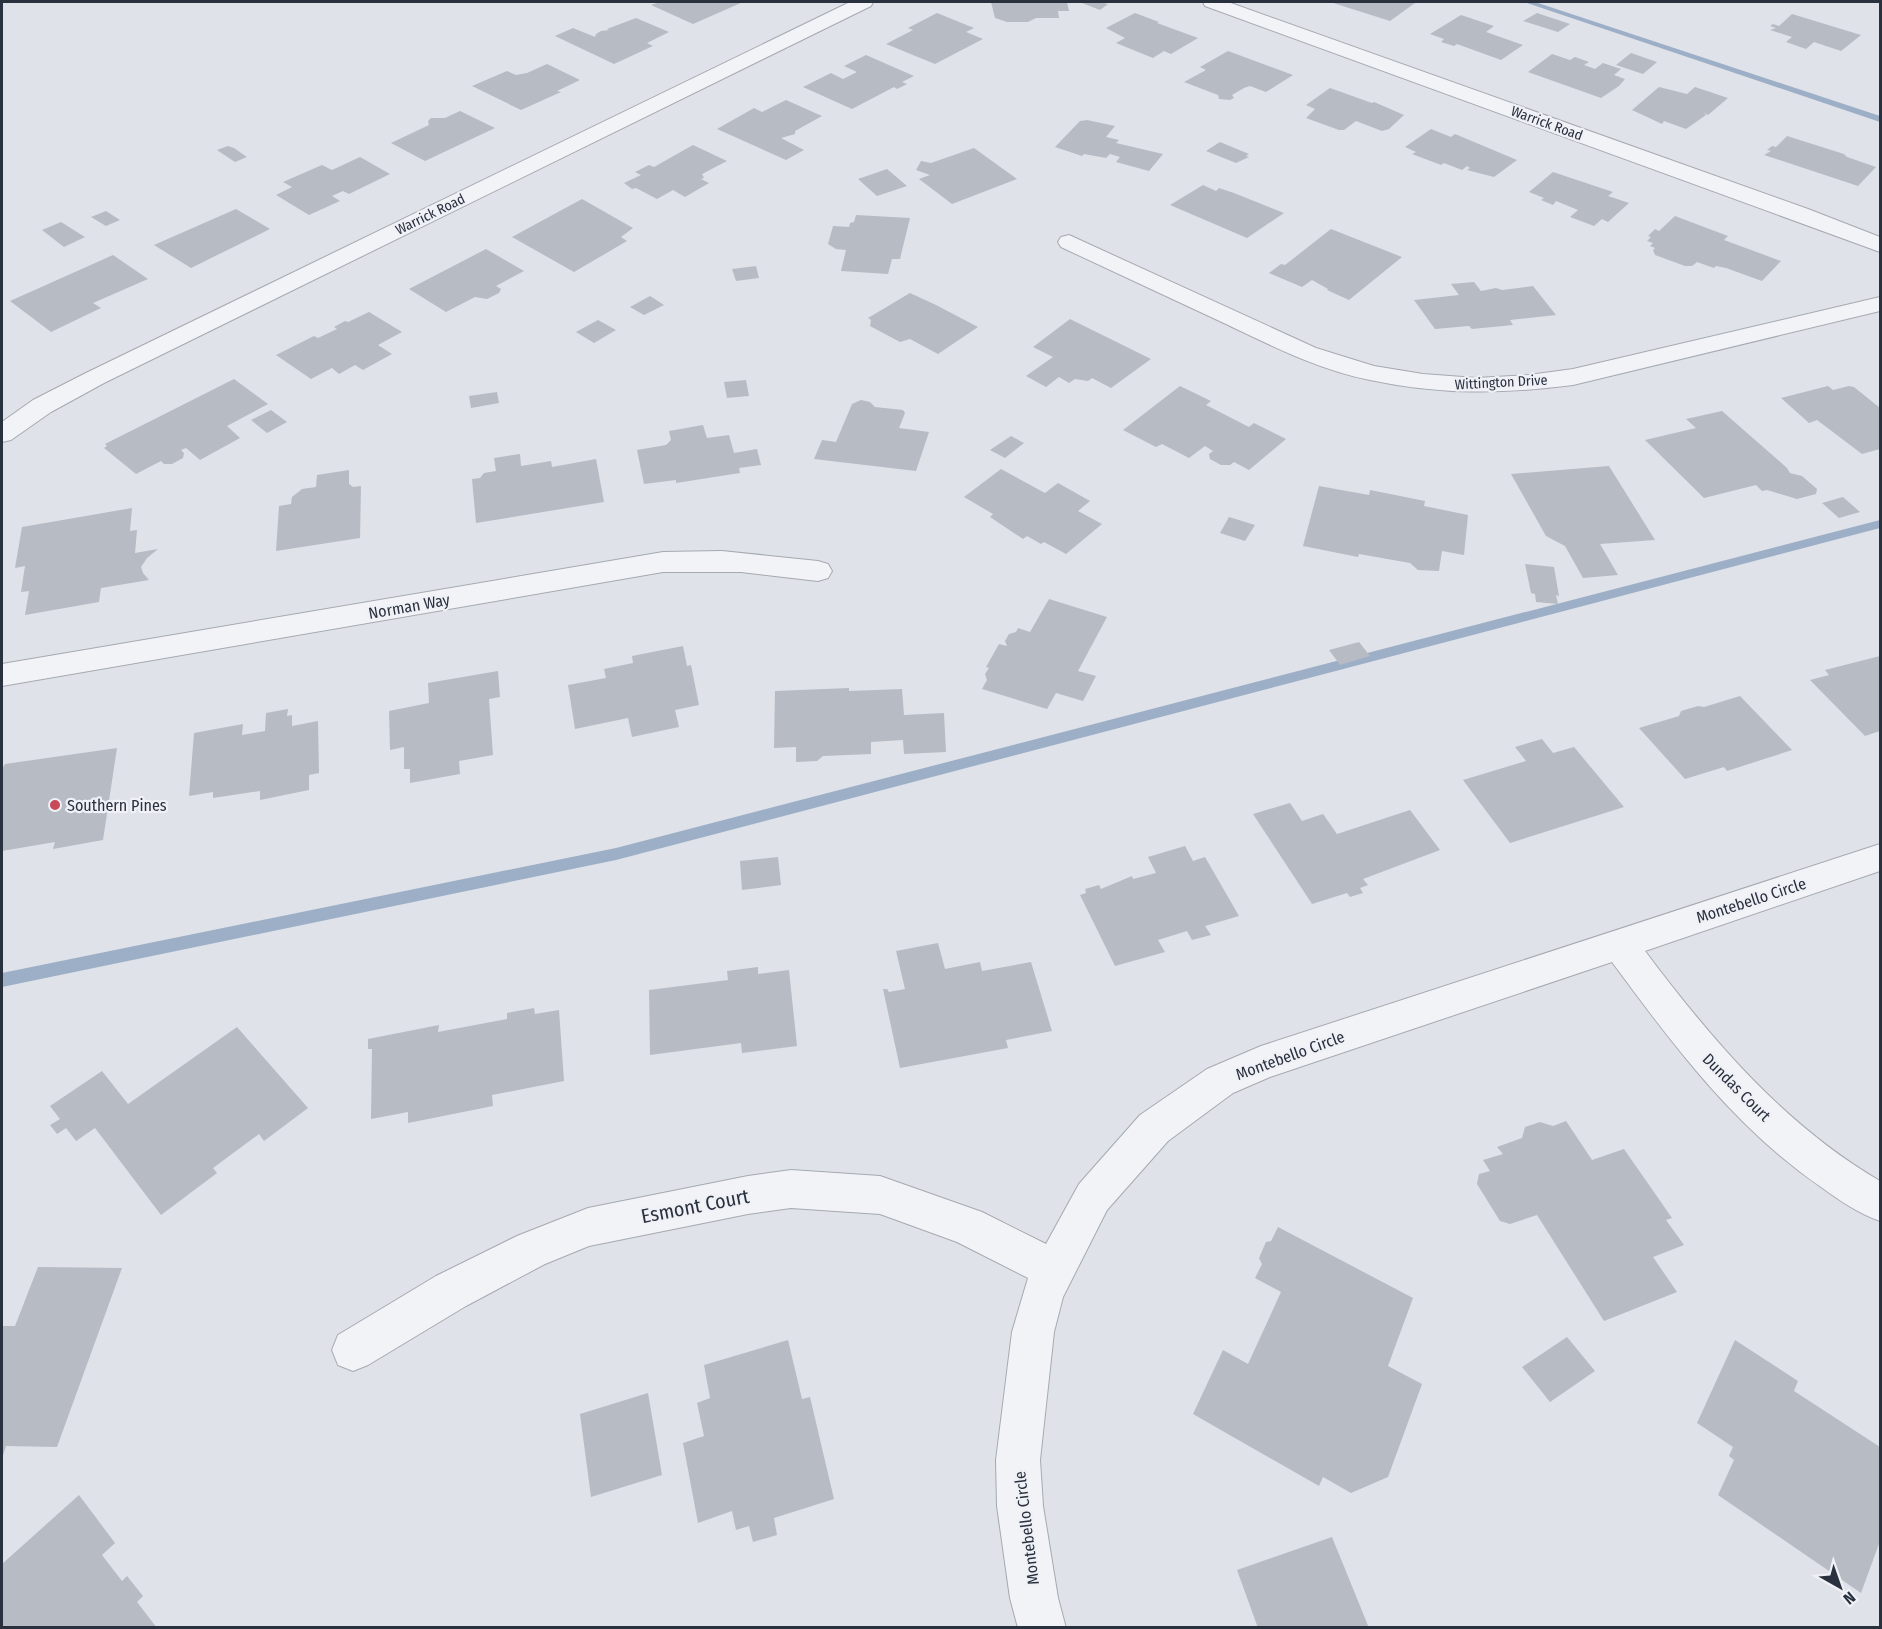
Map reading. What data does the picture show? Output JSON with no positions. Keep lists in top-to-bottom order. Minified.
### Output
{"streets":{"street":["Warrick Road","Wittington Drive","Norman Way","Montebello Circle","Dundas Court","Esmont Court"]},"crossings":[["Montebello Circle","Dundas Court"],["Montebello Circle","Esmont Court"]],"places":["Southern Pines"],"north":"bottom right"}
